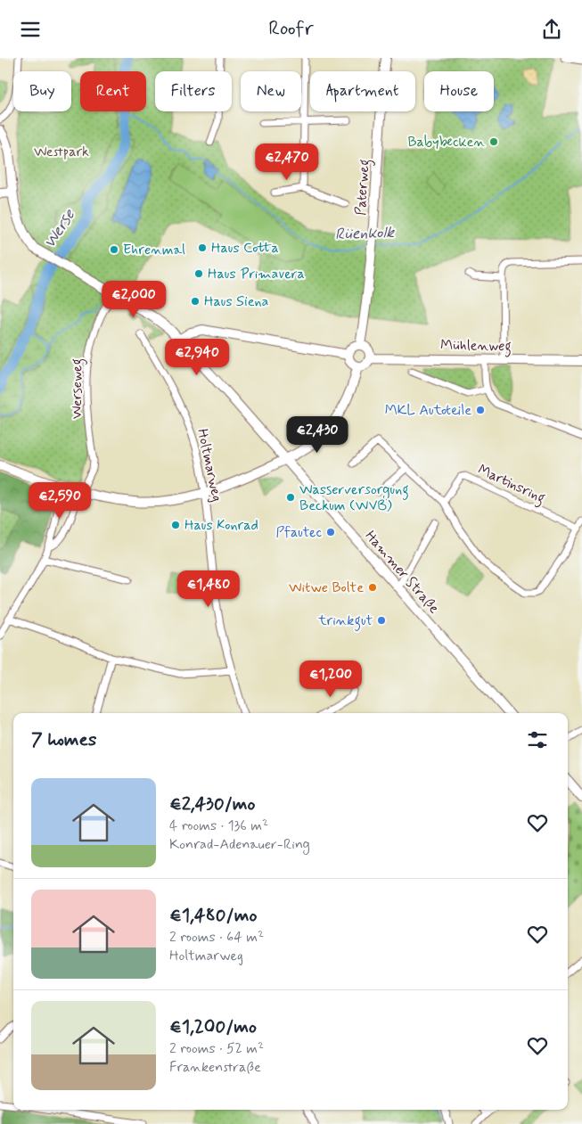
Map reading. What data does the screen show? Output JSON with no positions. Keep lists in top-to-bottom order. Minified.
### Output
{"streets":{"main road":["Paterweg","Mühlenweg","Hammer Straße"],"street":["Werseweg","Holtmarweg","Martinsring"]},"crossings":[["Paterweg","Mühlenweg"],["Werseweg","Hammer Straße"]],"water":["Werse","Rüenkolk"],"parks":["Westpark"],"places":["Babybecken","Haus Cotta","Ehrenmal","Haus Primavera","Haus Siena","MKL Autoteile","Wasserversorgung Beckum (WVB)","Haus Konrad","Pfautec","Witwe Bolte","trinkgut"],"page":{"header":"Roofr","chip":["Buy","Rent","Filters","New","Apartment","House"],"price":["€2,470","€2,000","€2,940","€2,430","€2,590","€1,480","€1,200"],"heading":"7 homes","list":[{"name":"€2,430/mo","note":"4 rooms · 136 m² · Konrad-Adenauer-Ring"},{"name":"€1,480/mo","note":"2 rooms · 64 m² · Holtmarweg"},{"name":"€1,200/mo","note":"2 rooms · 52 m² · Frankenstraße"}]}}
